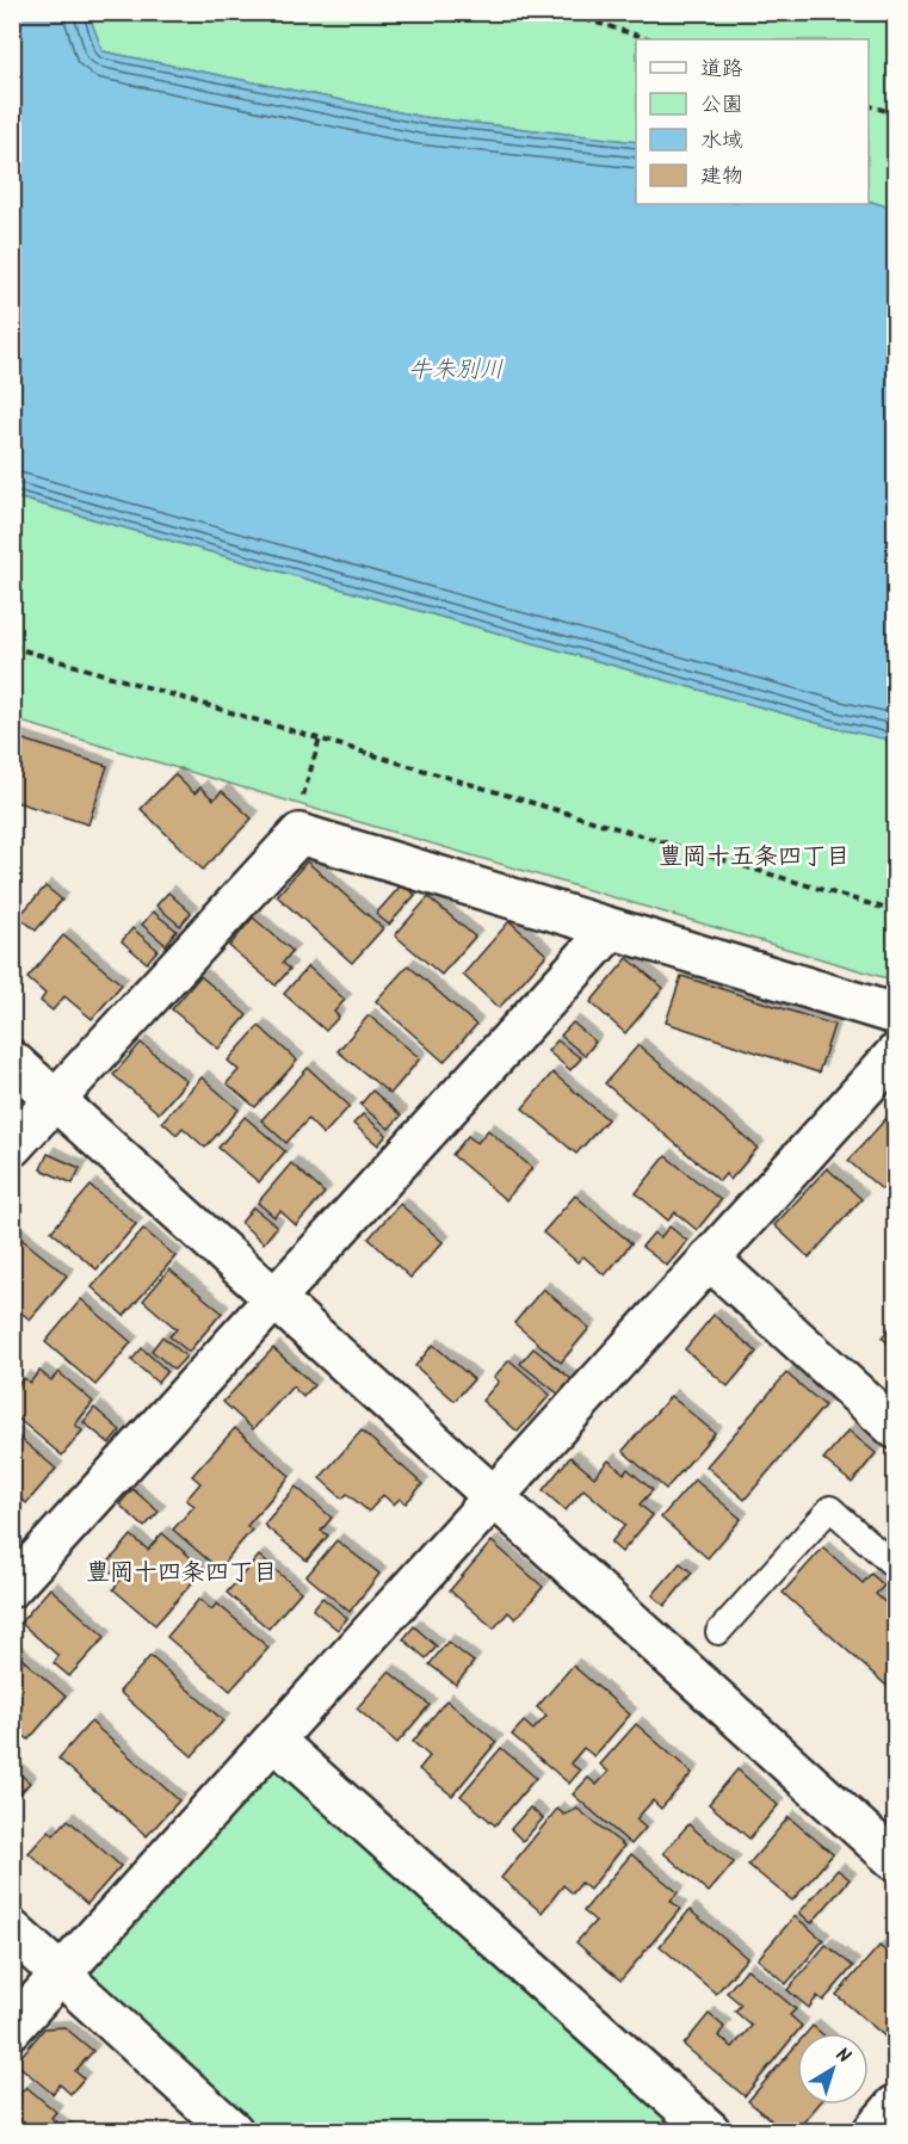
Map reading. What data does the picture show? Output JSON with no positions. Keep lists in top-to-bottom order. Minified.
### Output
{"districts":["豊岡十五条四丁目","豊岡十四条四丁目"],"water":["牛朱別川"],"legend":["道路","公園","水域","建物"],"north":"top right"}
